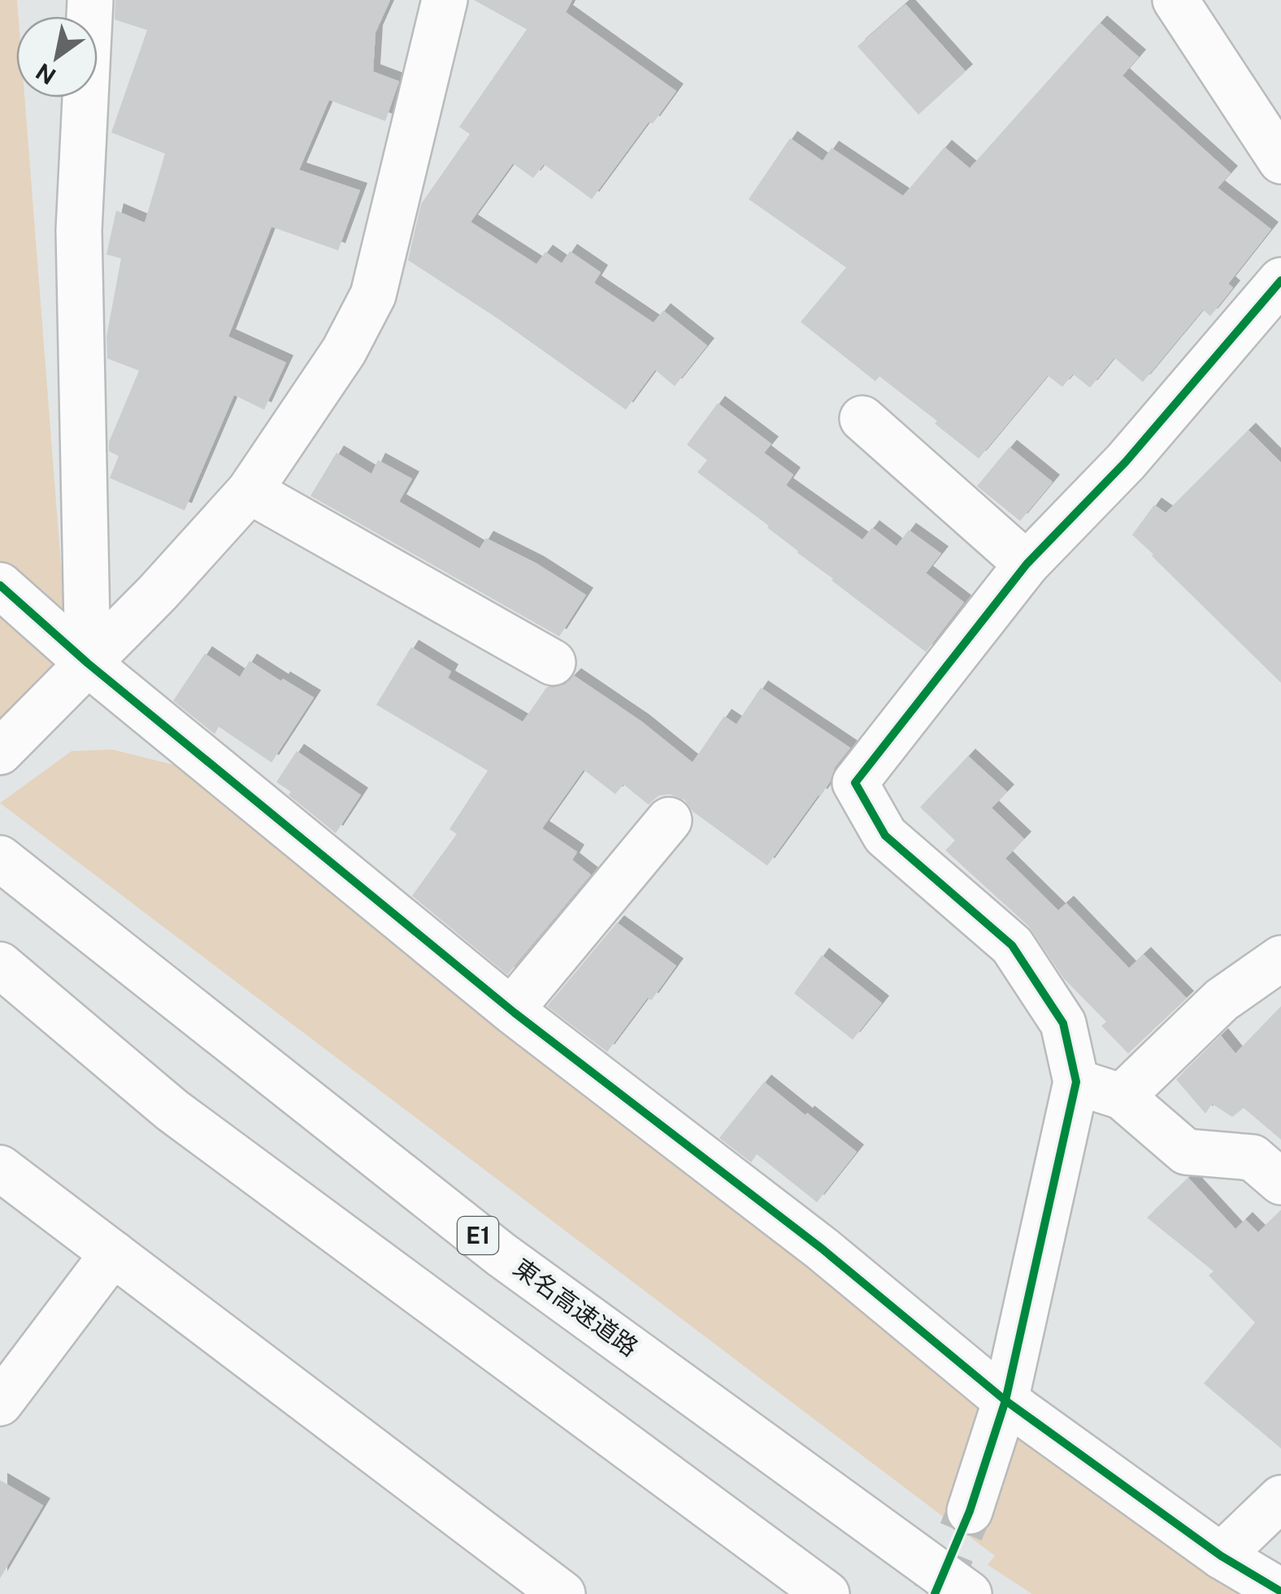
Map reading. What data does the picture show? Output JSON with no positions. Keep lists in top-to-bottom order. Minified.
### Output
{"streets":{"main road":["E1","東名高速道路"]},"north":"bottom left"}
